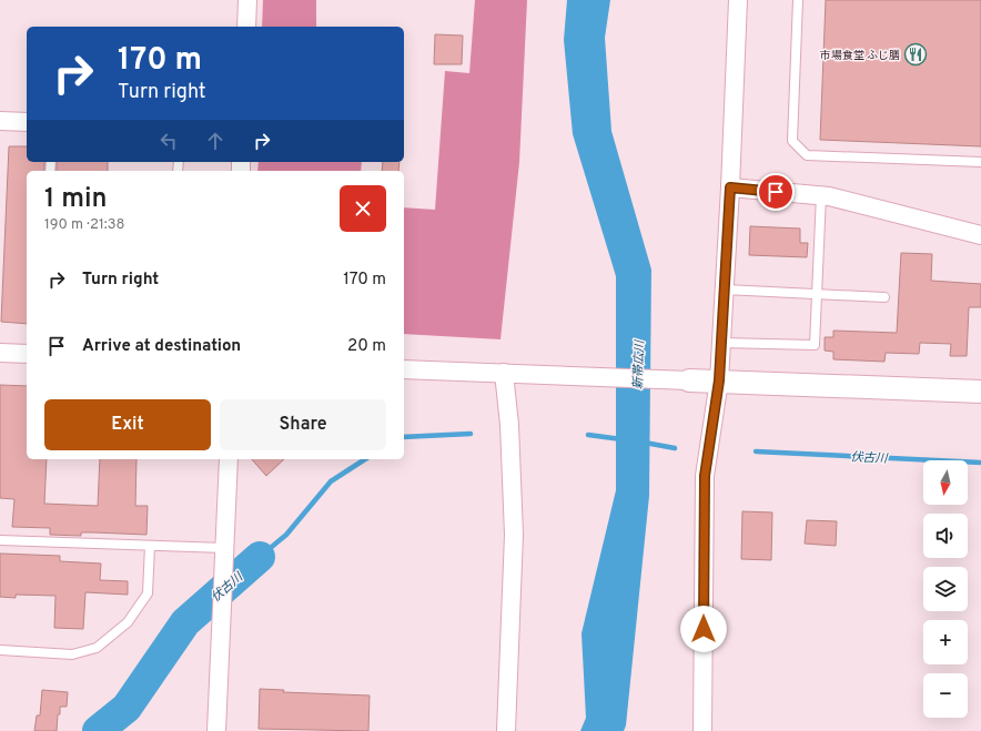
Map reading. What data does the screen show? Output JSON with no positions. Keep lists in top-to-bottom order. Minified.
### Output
{"water":["新帯広川","伏古川"],"places":{"restaurant":["市場食堂 ふじ膳"]},"north":"bottom","page":{"turn":["170 m","Turn right"],"heading":["1 min","190 m · 21:38"],"list":[{"name":"Turn right","value":"170 m"},{"name":"Arrive at destination","value":"20 m"}],"buttons":["Exit","Share"],"map_buttons":["+","−"]}}
